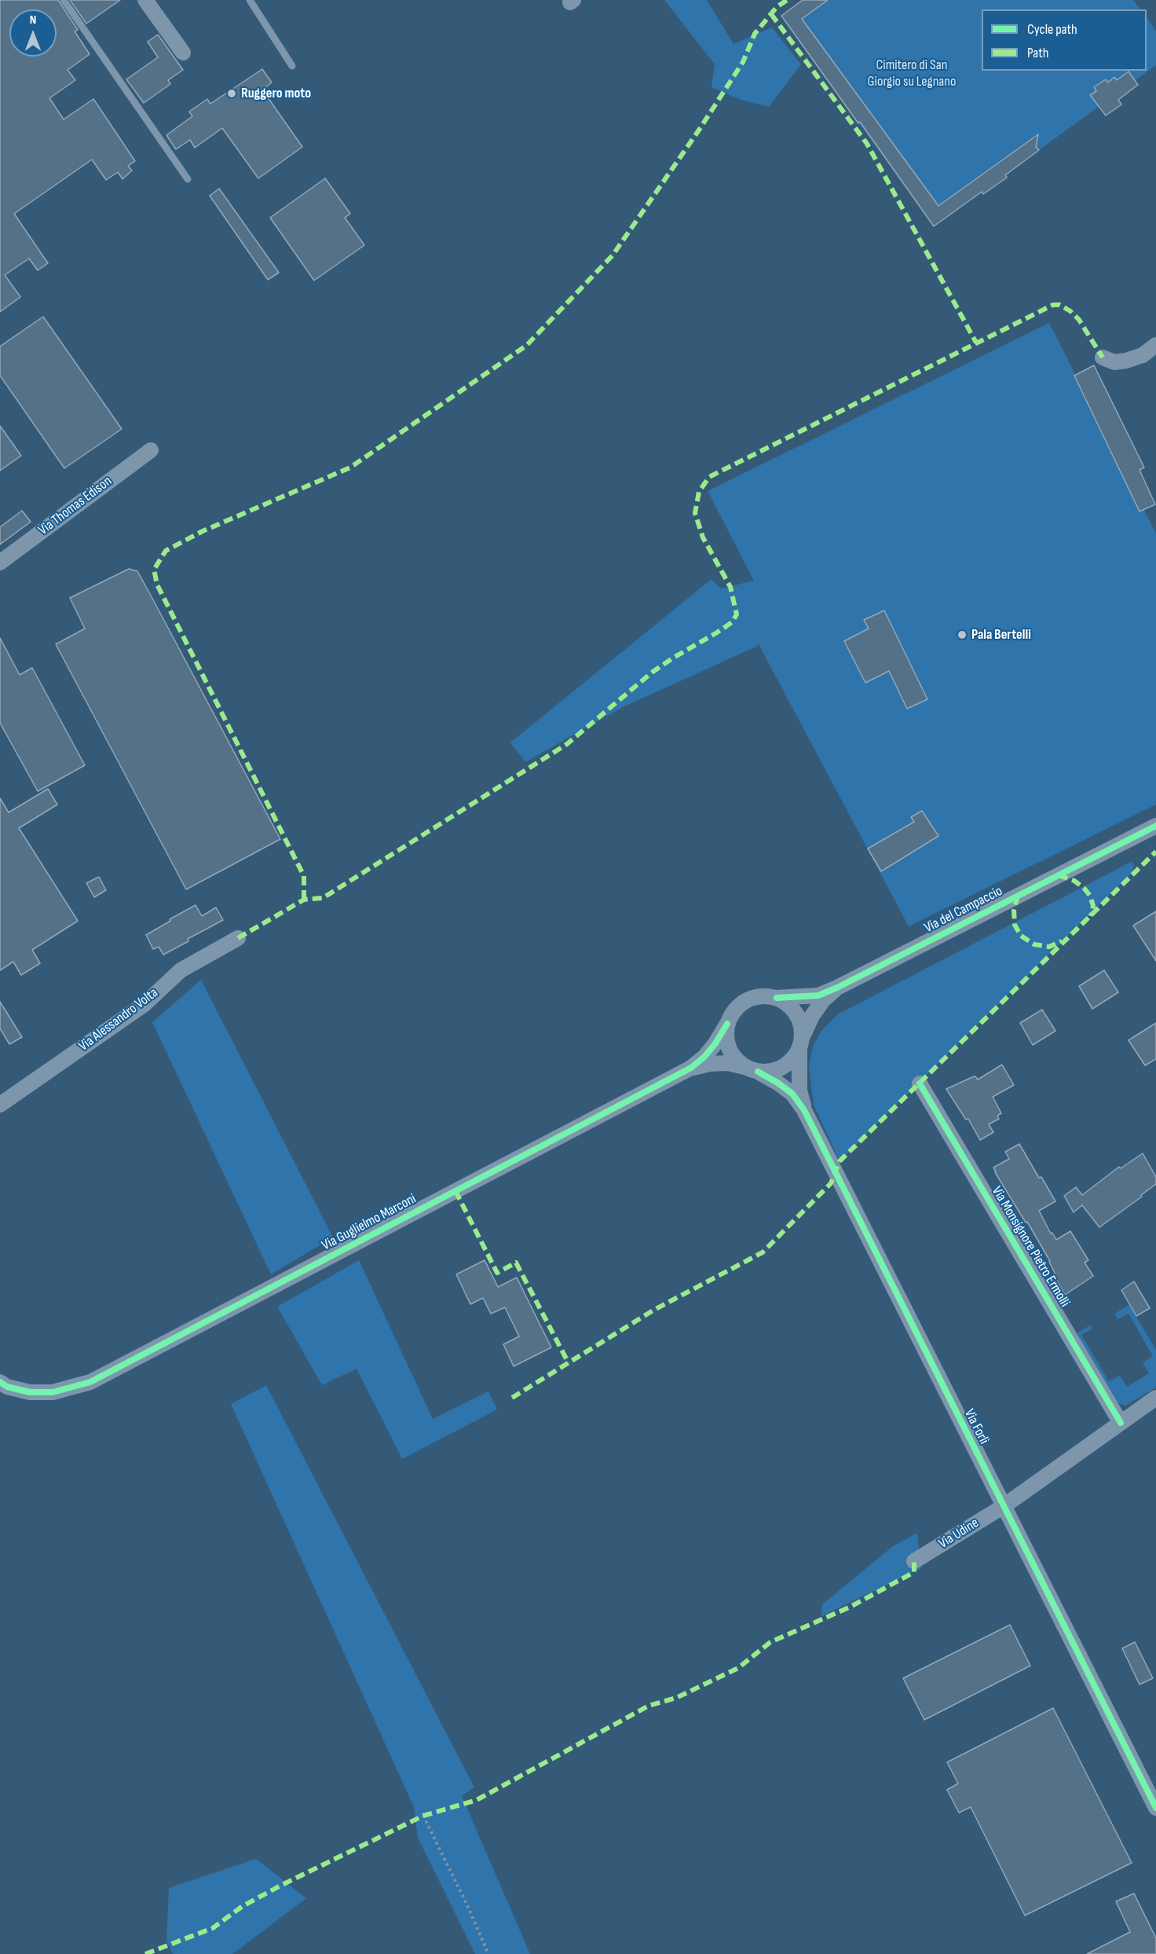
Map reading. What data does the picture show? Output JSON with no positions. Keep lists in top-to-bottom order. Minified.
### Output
{"streets":{"street":["Via Thomas Edison","Via del Campaccio","Via Alessandro Volta","Via Guglielmo Marconi","Via Monsignore Pietro Ermolli","Via Forlì","Via Udine"]},"crossings":[["Via del Campaccio","Via Guglielmo Marconi"],["Via del Campaccio","Via Forlì"],["Via Guglielmo Marconi","Via Forlì"],["Via Monsignore Pietro Ermolli","Via Udine"],["Via Forlì","Via Udine"]],"parks":["Cimitero di San Giorgio su Legnano"],"places":["Ruggero moto","Pala Bertelli"],"legend":["Cycle path","Path"],"north":"top"}
